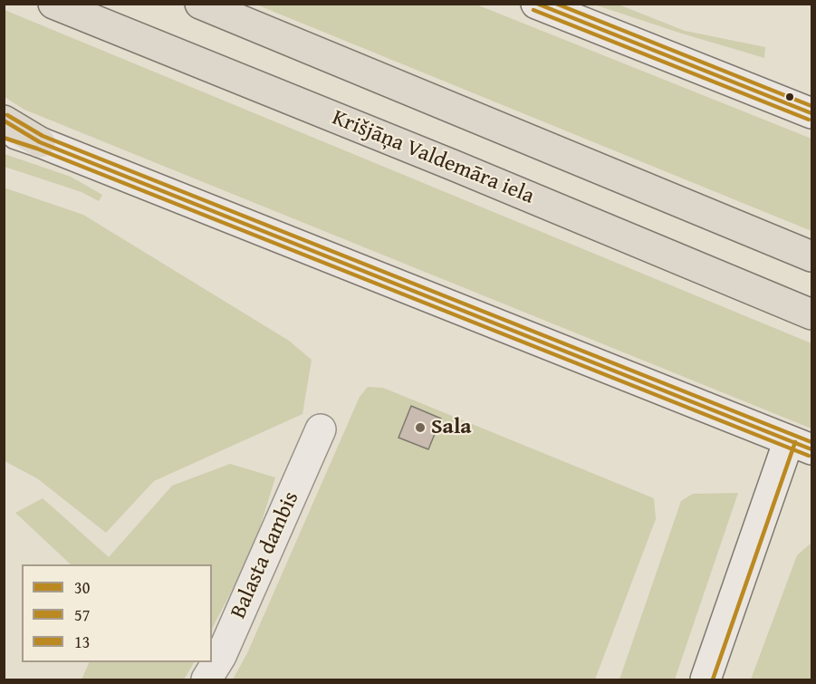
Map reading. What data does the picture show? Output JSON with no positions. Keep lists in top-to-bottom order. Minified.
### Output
{"streets":{"main road":["Krišjāņa Valdemāra iela"],"street":["Balasta dambis"]},"places":["Sala"],"lines":["transit line 30","transit line 13","transit line 57"],"legend":["30","57","13"]}
